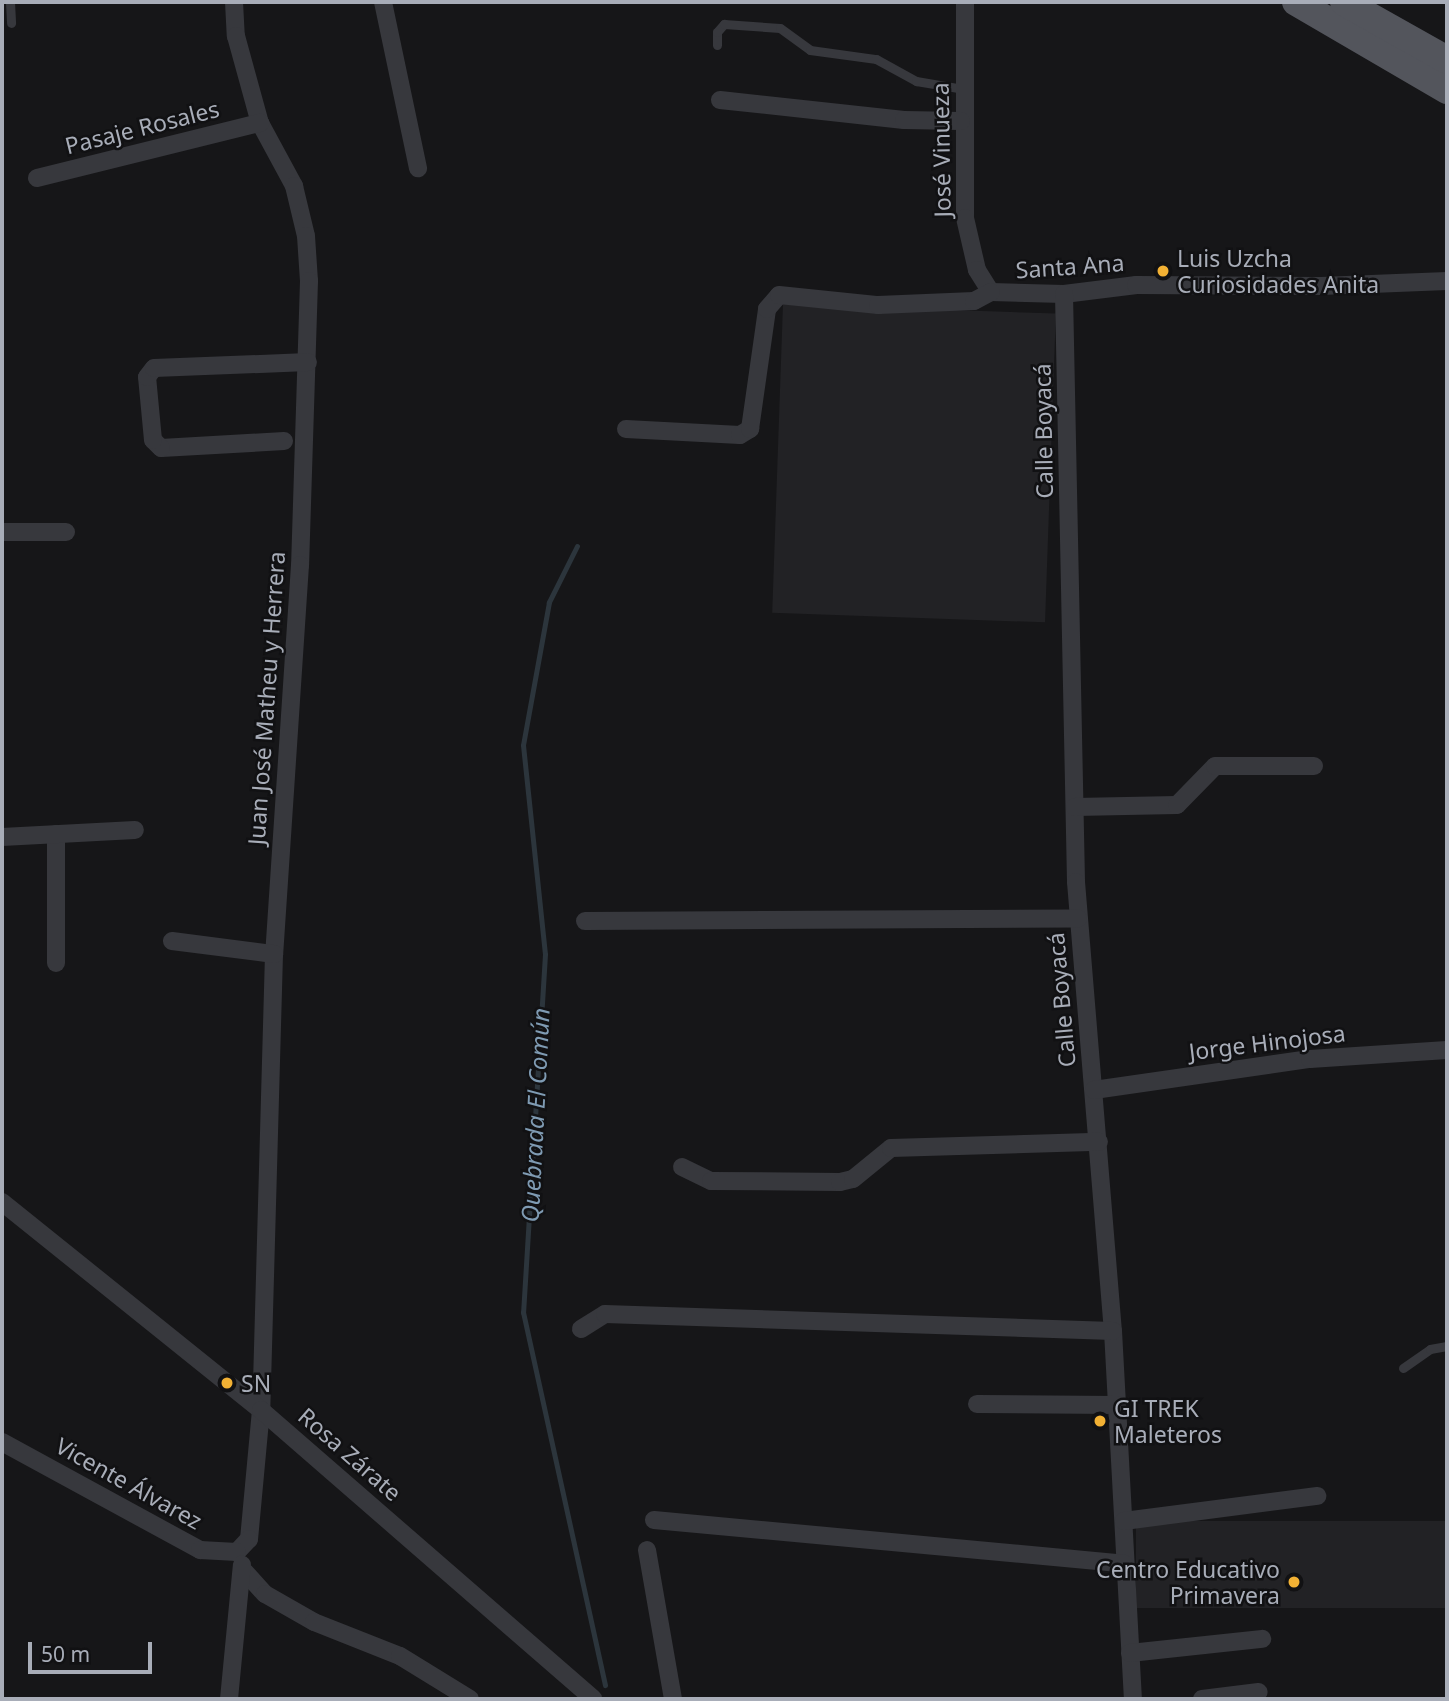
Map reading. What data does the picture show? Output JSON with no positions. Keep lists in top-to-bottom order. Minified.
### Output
{"streets":{"street":["Pasaje Rosales","José Vinueza","Santa Ana","Calle Boyacá","Juan José Matheu y Herrera","Jorge Hinojosa","Rosa Zárate","Vicente Álvarez"]},"crossings":[["Pasaje Rosales","Juan José Matheu y Herrera"],["José Vinueza","Santa Ana"],["Santa Ana","Calle Boyacá"],["Calle Boyacá","Jorge Hinojosa"],["Juan José Matheu y Herrera","Rosa Zárate"]],"water":["Quebrada El Común"],"places":["Luis Uzcha Curiosidades Anita","SN","GI TREK Maleteros","Centro Educativo Primavera"],"scale_bar":"50 m"}
